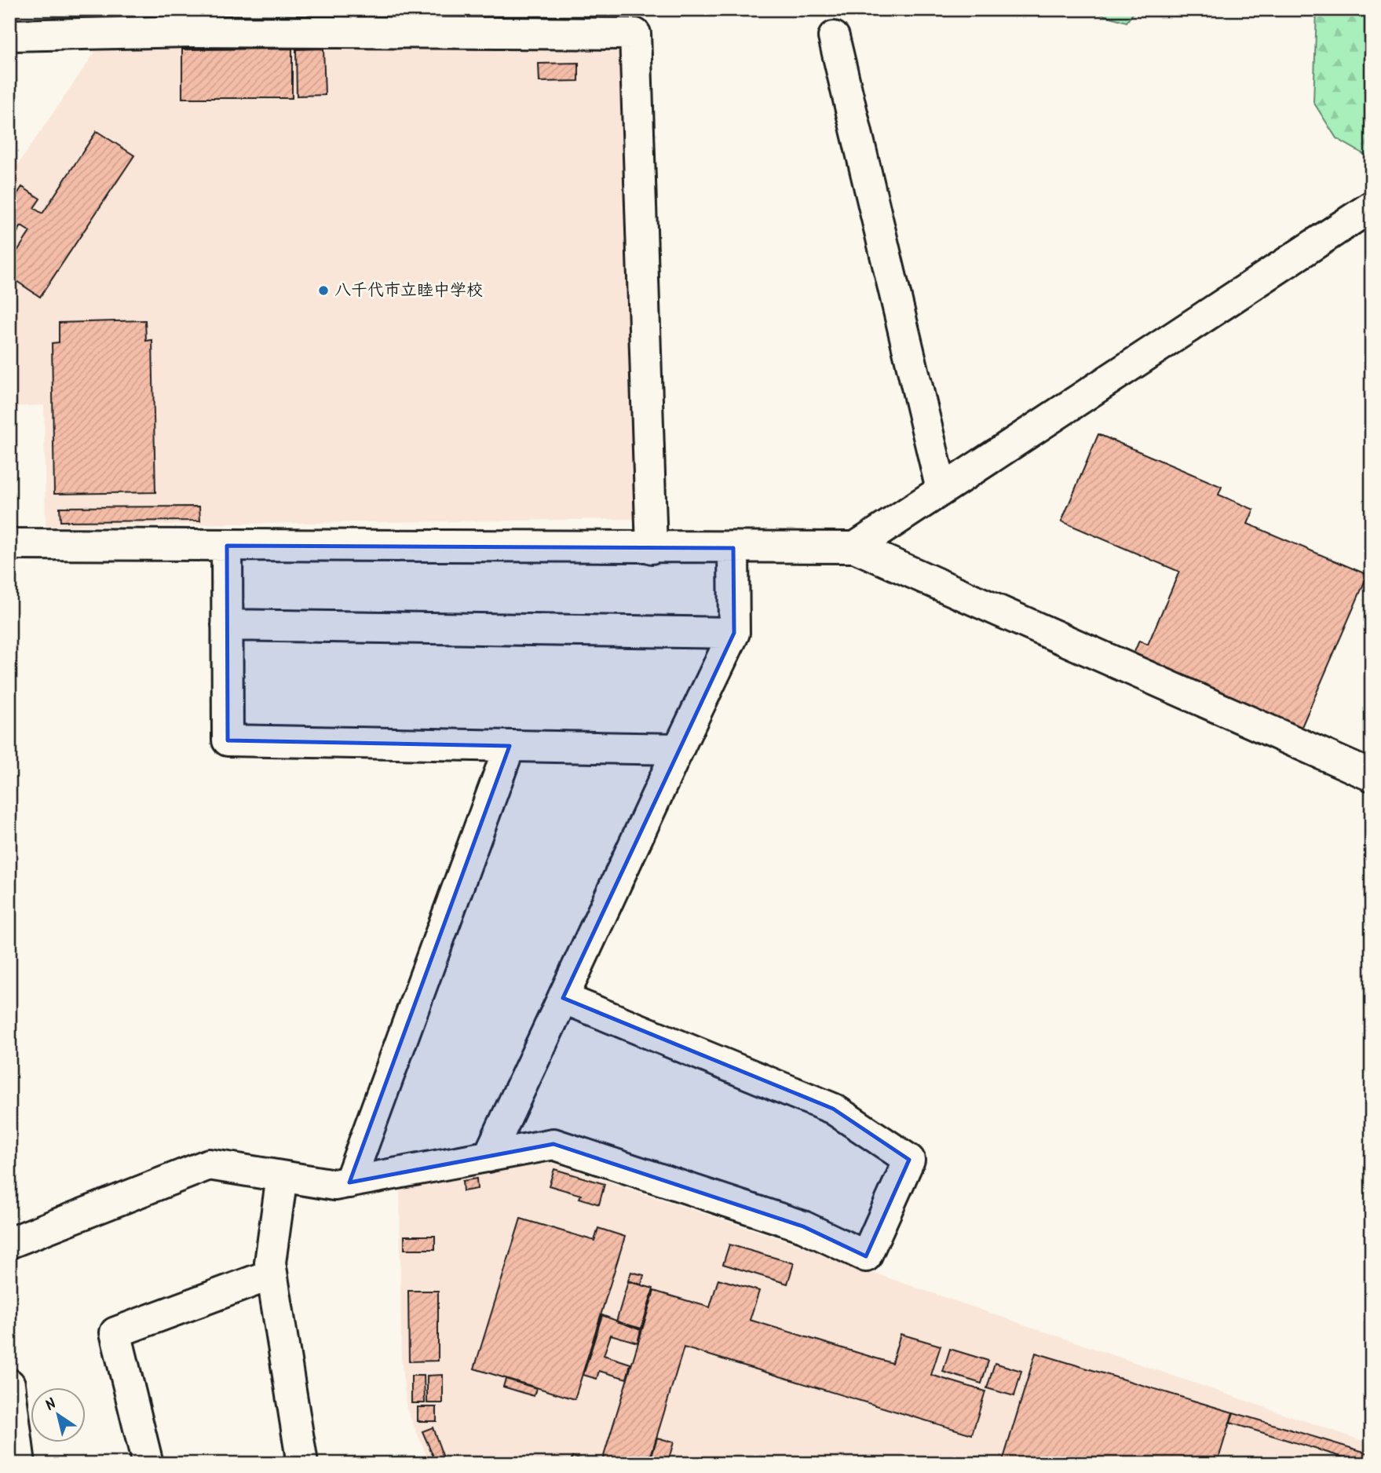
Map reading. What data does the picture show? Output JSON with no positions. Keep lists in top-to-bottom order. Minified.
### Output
{"places":["八千代市立睦中学校"],"north":"top left"}
